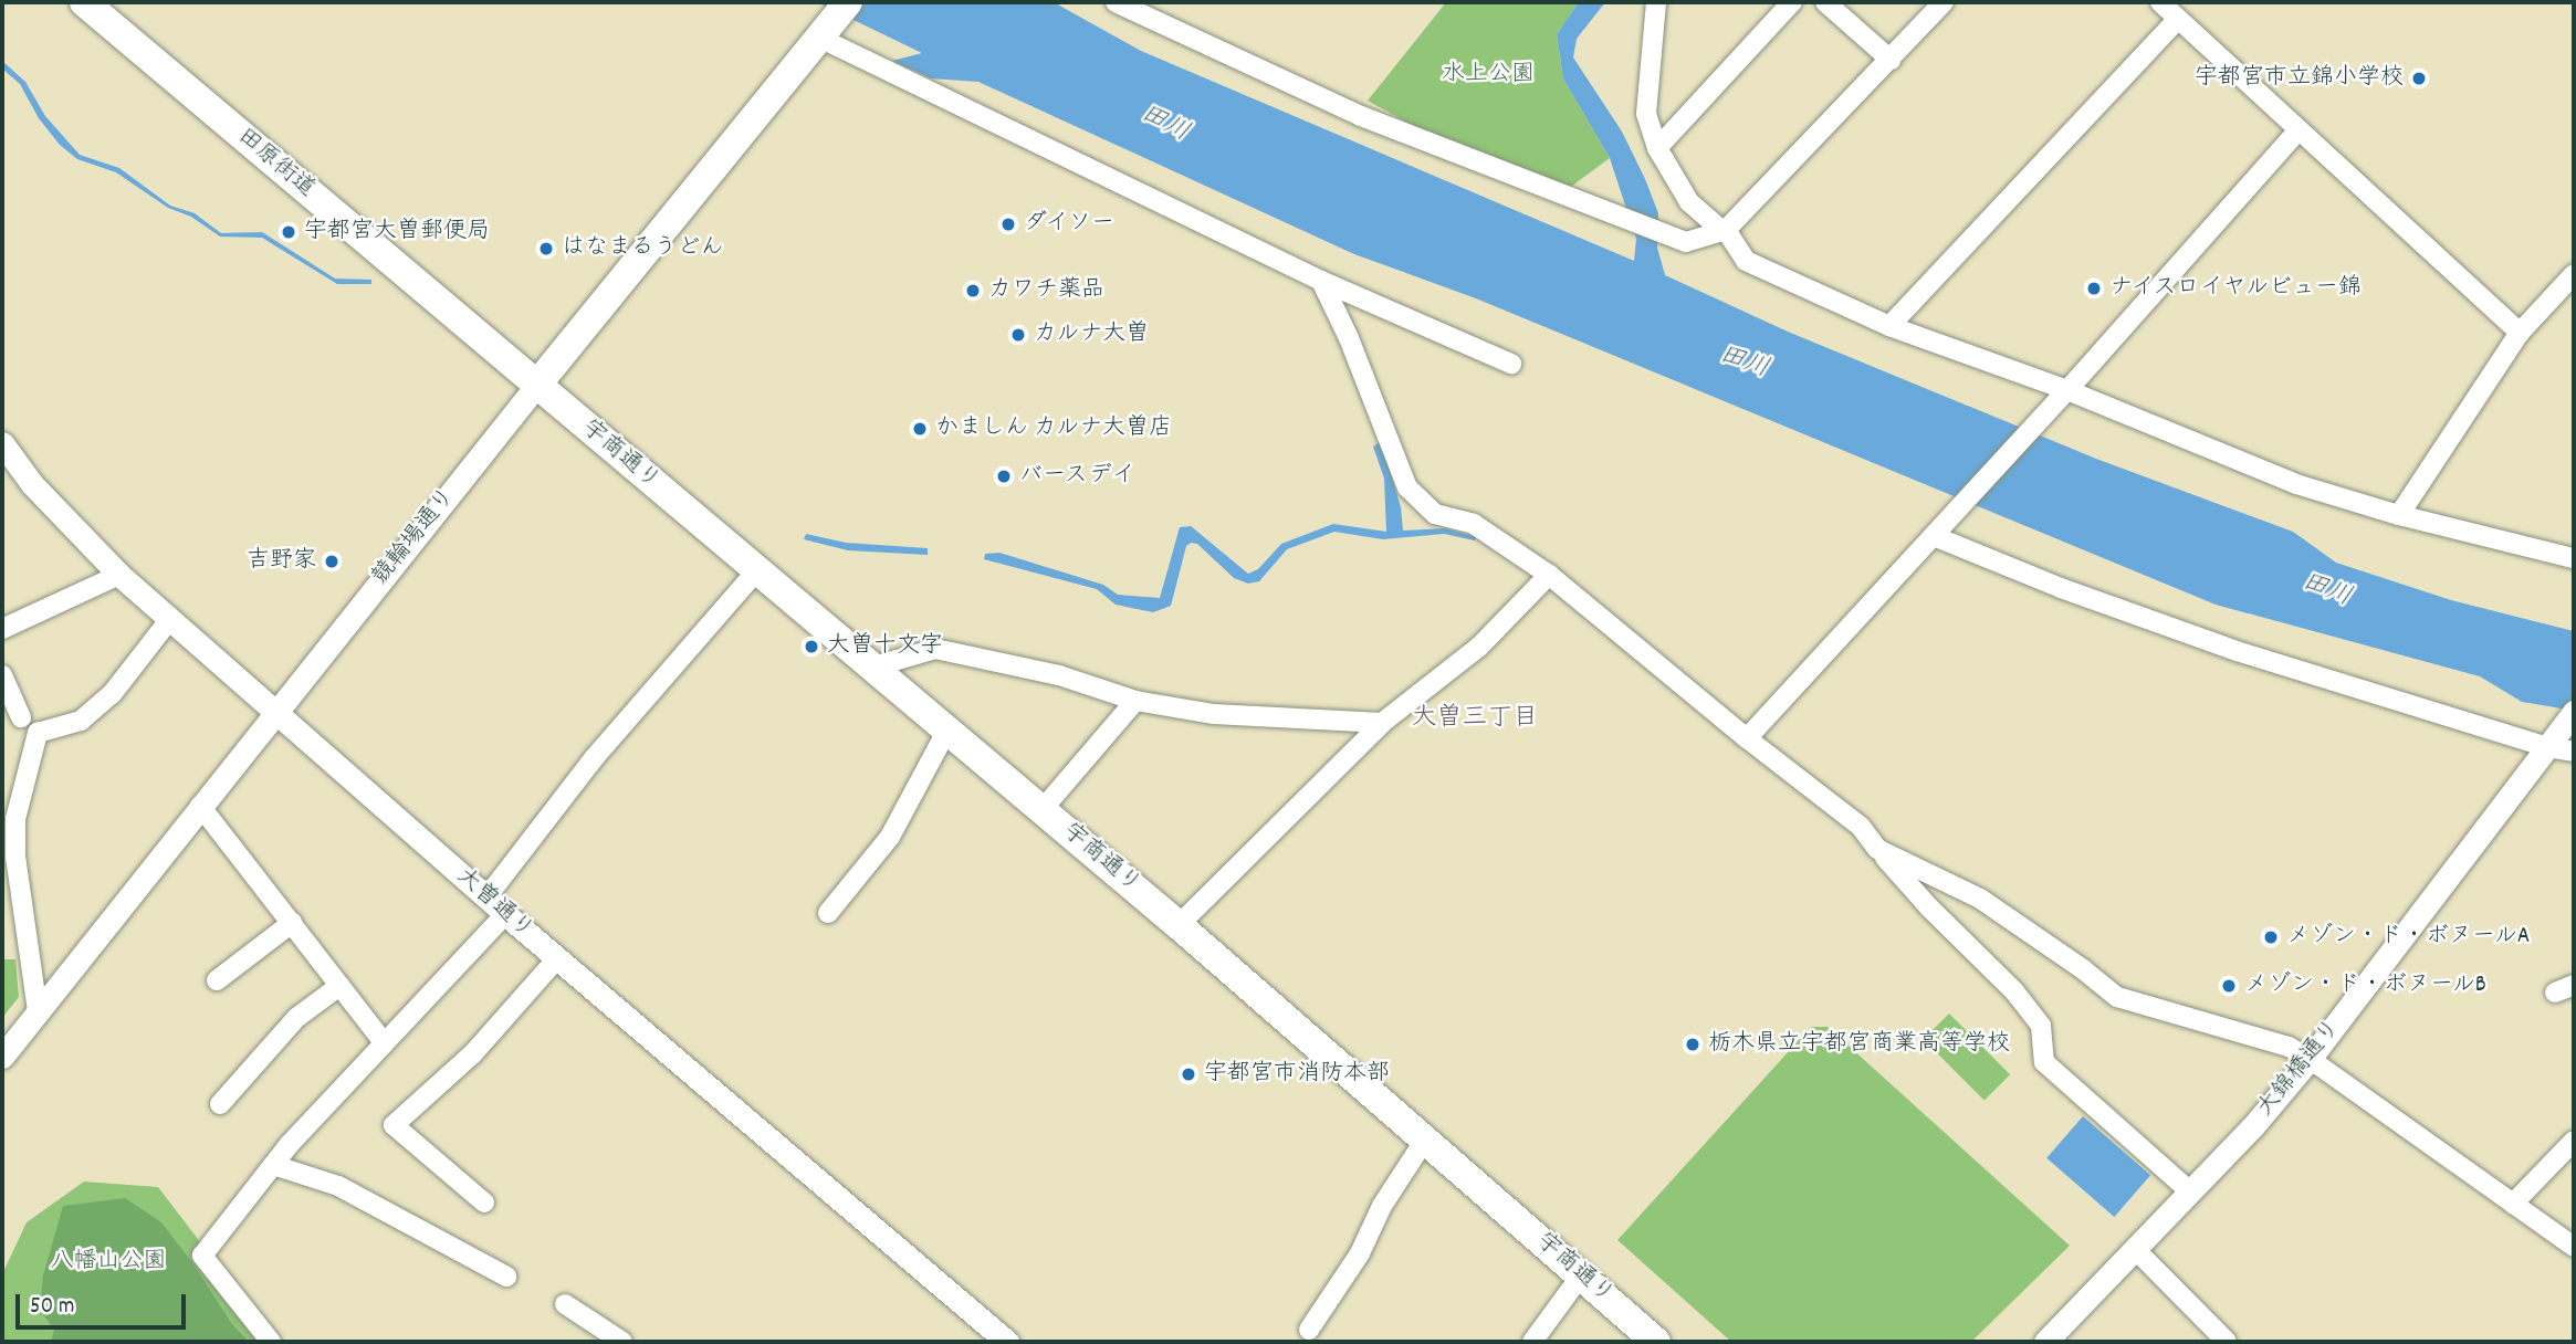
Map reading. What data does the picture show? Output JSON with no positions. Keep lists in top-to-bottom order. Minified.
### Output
{"streets":{"main road":["田原街道","宇商通り","競輪場通り"],"street":["大曽通り","大錦橋通り"]},"crossings":[["田原街道","宇商通り"],["田原街道","競輪場通り"],["宇商通り","競輪場通り"],["競輪場通り","大曽通り"]],"districts":["大曽三丁目"],"water":["田川"],"parks":["水上公園","八幡山公園"],"places":["宇都宮市立錦小学校","ダイソー","宇都宮大曽郵便局","はなまるうどん","ナイスロイヤルビュー錦","カワチ薬品","カルナ大曽","かましん カルナ大曽店","バースデイ","吉野家","大曽十文字","メゾン・ド・ボヌールA","メゾン・ド・ボヌールB","栃木県立宇都宮商業高等学校","宇都宮市消防本部"],"scale_bar":"50 m"}
